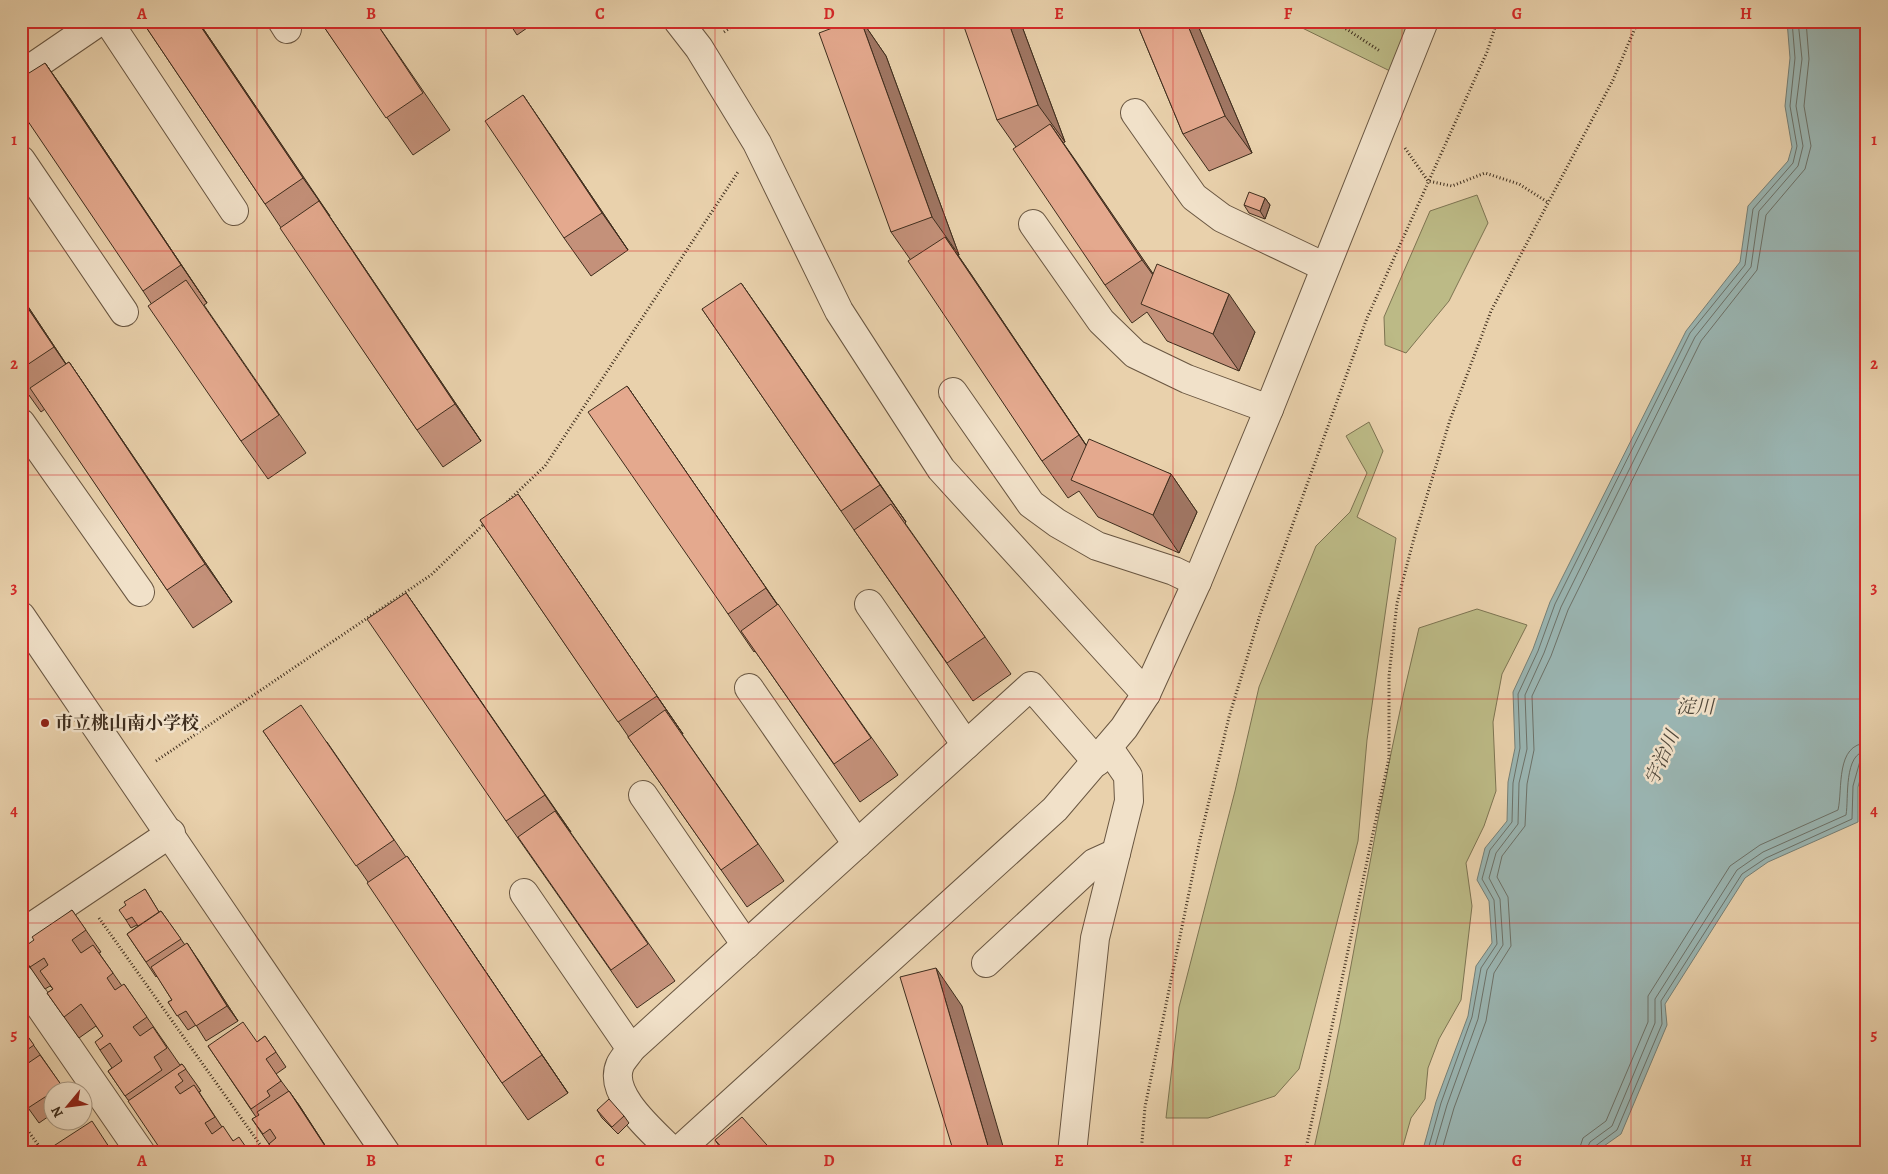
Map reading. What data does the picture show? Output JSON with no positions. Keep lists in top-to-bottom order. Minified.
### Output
{"water":["淀川","宇治川"],"places":["市立桃山南小学校"],"north":"bottom left","grid":{"columns":["A","B","C","D","E","F","G","H"],"rows":["1","2","3","4","5"]}}
